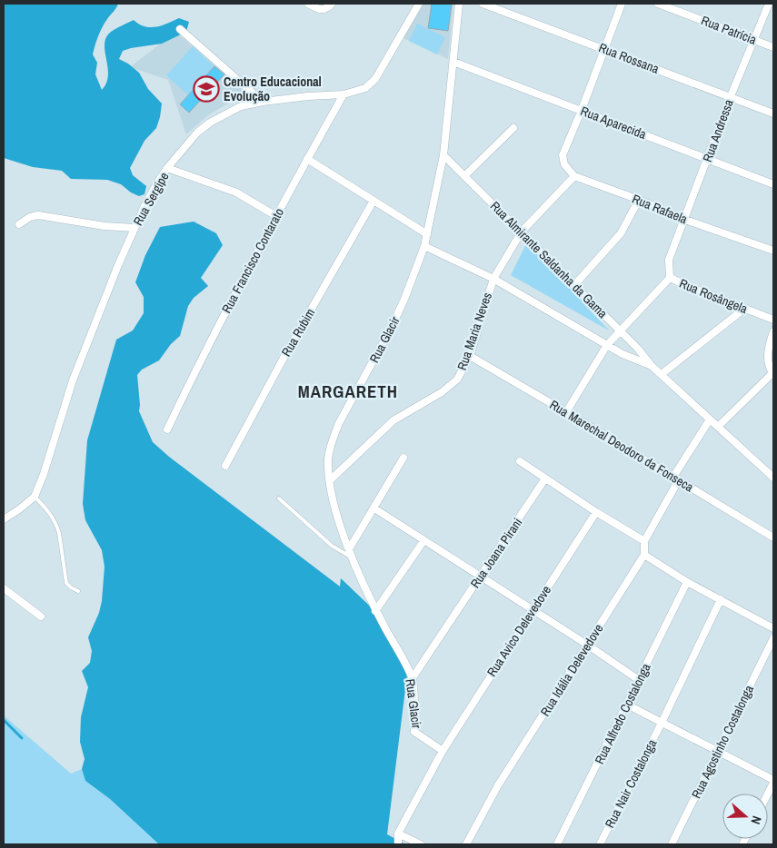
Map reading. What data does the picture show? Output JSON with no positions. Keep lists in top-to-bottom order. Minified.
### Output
{"streets":{"street":["Rua Patrícia","Rua Rossana","Rua Aparecida","Rua Andressa","Rua Sergipe","Rua Rafaela","Rua Almirante Saldanha da Gama","Rua Francisco Contarato","Rua Rosângela","Rua Maria Neves","Rua Rubim","Rua Glacir","Rua Marechal Deodoro da Fonseca","Rua Joana Pirani","Rua Avico Delevedove","Rua Idália Delevedove","Rua Alfredo Costalonga","Rua Agostinho Costalonga","Rua Nair Costalonga"]},"crossings":[["Rua Patrícia","Rua Andressa"],["Rua Rossana","Rua Andressa"],["Rua Aparecida","Rua Andressa"],["Rua Aparecida","Rua Glacir"],["Rua Andressa","Rua Rafaela"],["Rua Andressa","Rua Rosângela"],["Rua Sergipe","Rua Francisco Contarato"],["Rua Rafaela","Rua Maria Neves"],["Rua Almirante Saldanha da Gama","Rua Maria Neves"],["Rua Almirante Saldanha da Gama","Rua Glacir"],["Rua Maria Neves","Rua Glacir"],["Rua Maria Neves","Rua Marechal Deodoro da Fonseca"],["Rua Glacir","Rua Joana Pirani"],["Rua Glacir","Rua Avico Delevedove"]],"districts":["MARGARETH"],"places":{"school or university":["Centro Educacional Evolução"]},"north":"right"}
